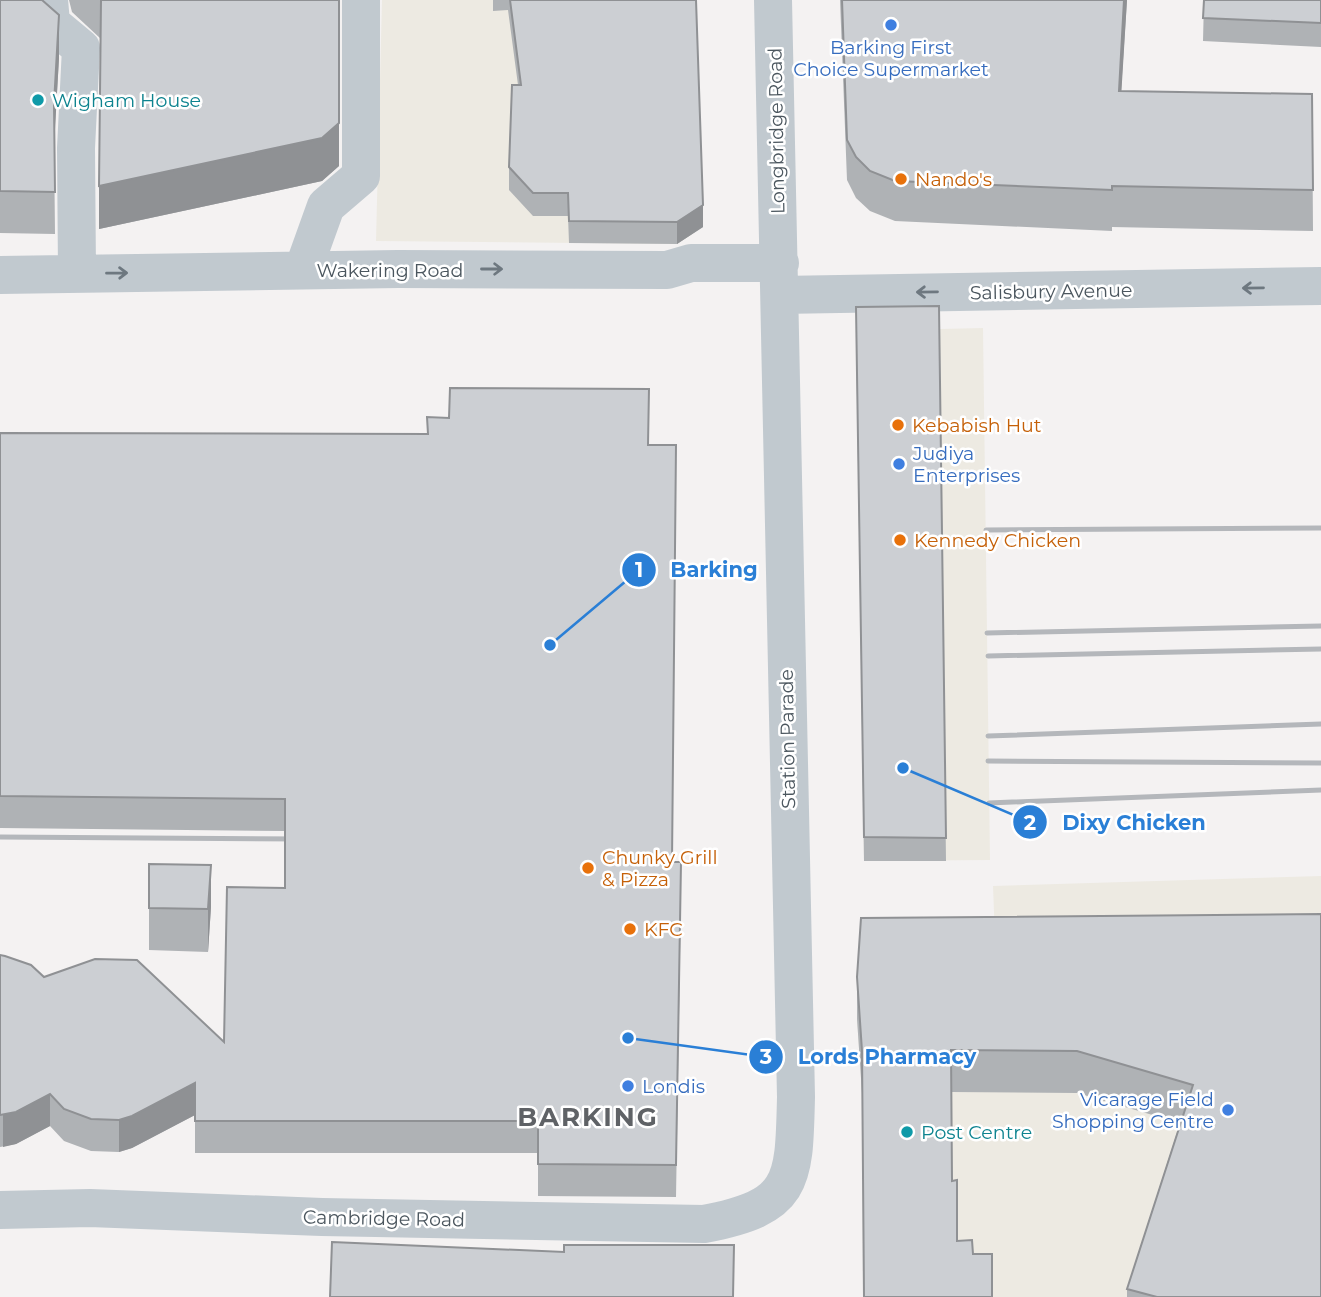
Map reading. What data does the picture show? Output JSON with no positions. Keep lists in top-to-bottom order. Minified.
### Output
{"streets":{"street":["Longbridge Road","Wakering Road","Salisbury Avenue","Station Parade","Cambridge Road"]},"crossings":[["Longbridge Road","Wakering Road"],["Longbridge Road","Salisbury Avenue"],["Longbridge Road","Station Parade"],["Wakering Road","Salisbury Avenue"],["Wakering Road","Station Parade"],["Salisbury Avenue","Station Parade"],["Station Parade","Cambridge Road"]],"one_way":["Wakering Road","Salisbury Avenue"],"districts":["BARKING"],"places":["Barking First Choice Supermarket","Wigham House","Nando's","Kebabish Hut","Judiya Enterprises","Kennedy Chicken","Barking","Dixy Chicken","Chunky Grill & Pizza","KFC","Lords Pharmacy","Londis","Vicarage Field Shopping Centre","Post Centre"]}
